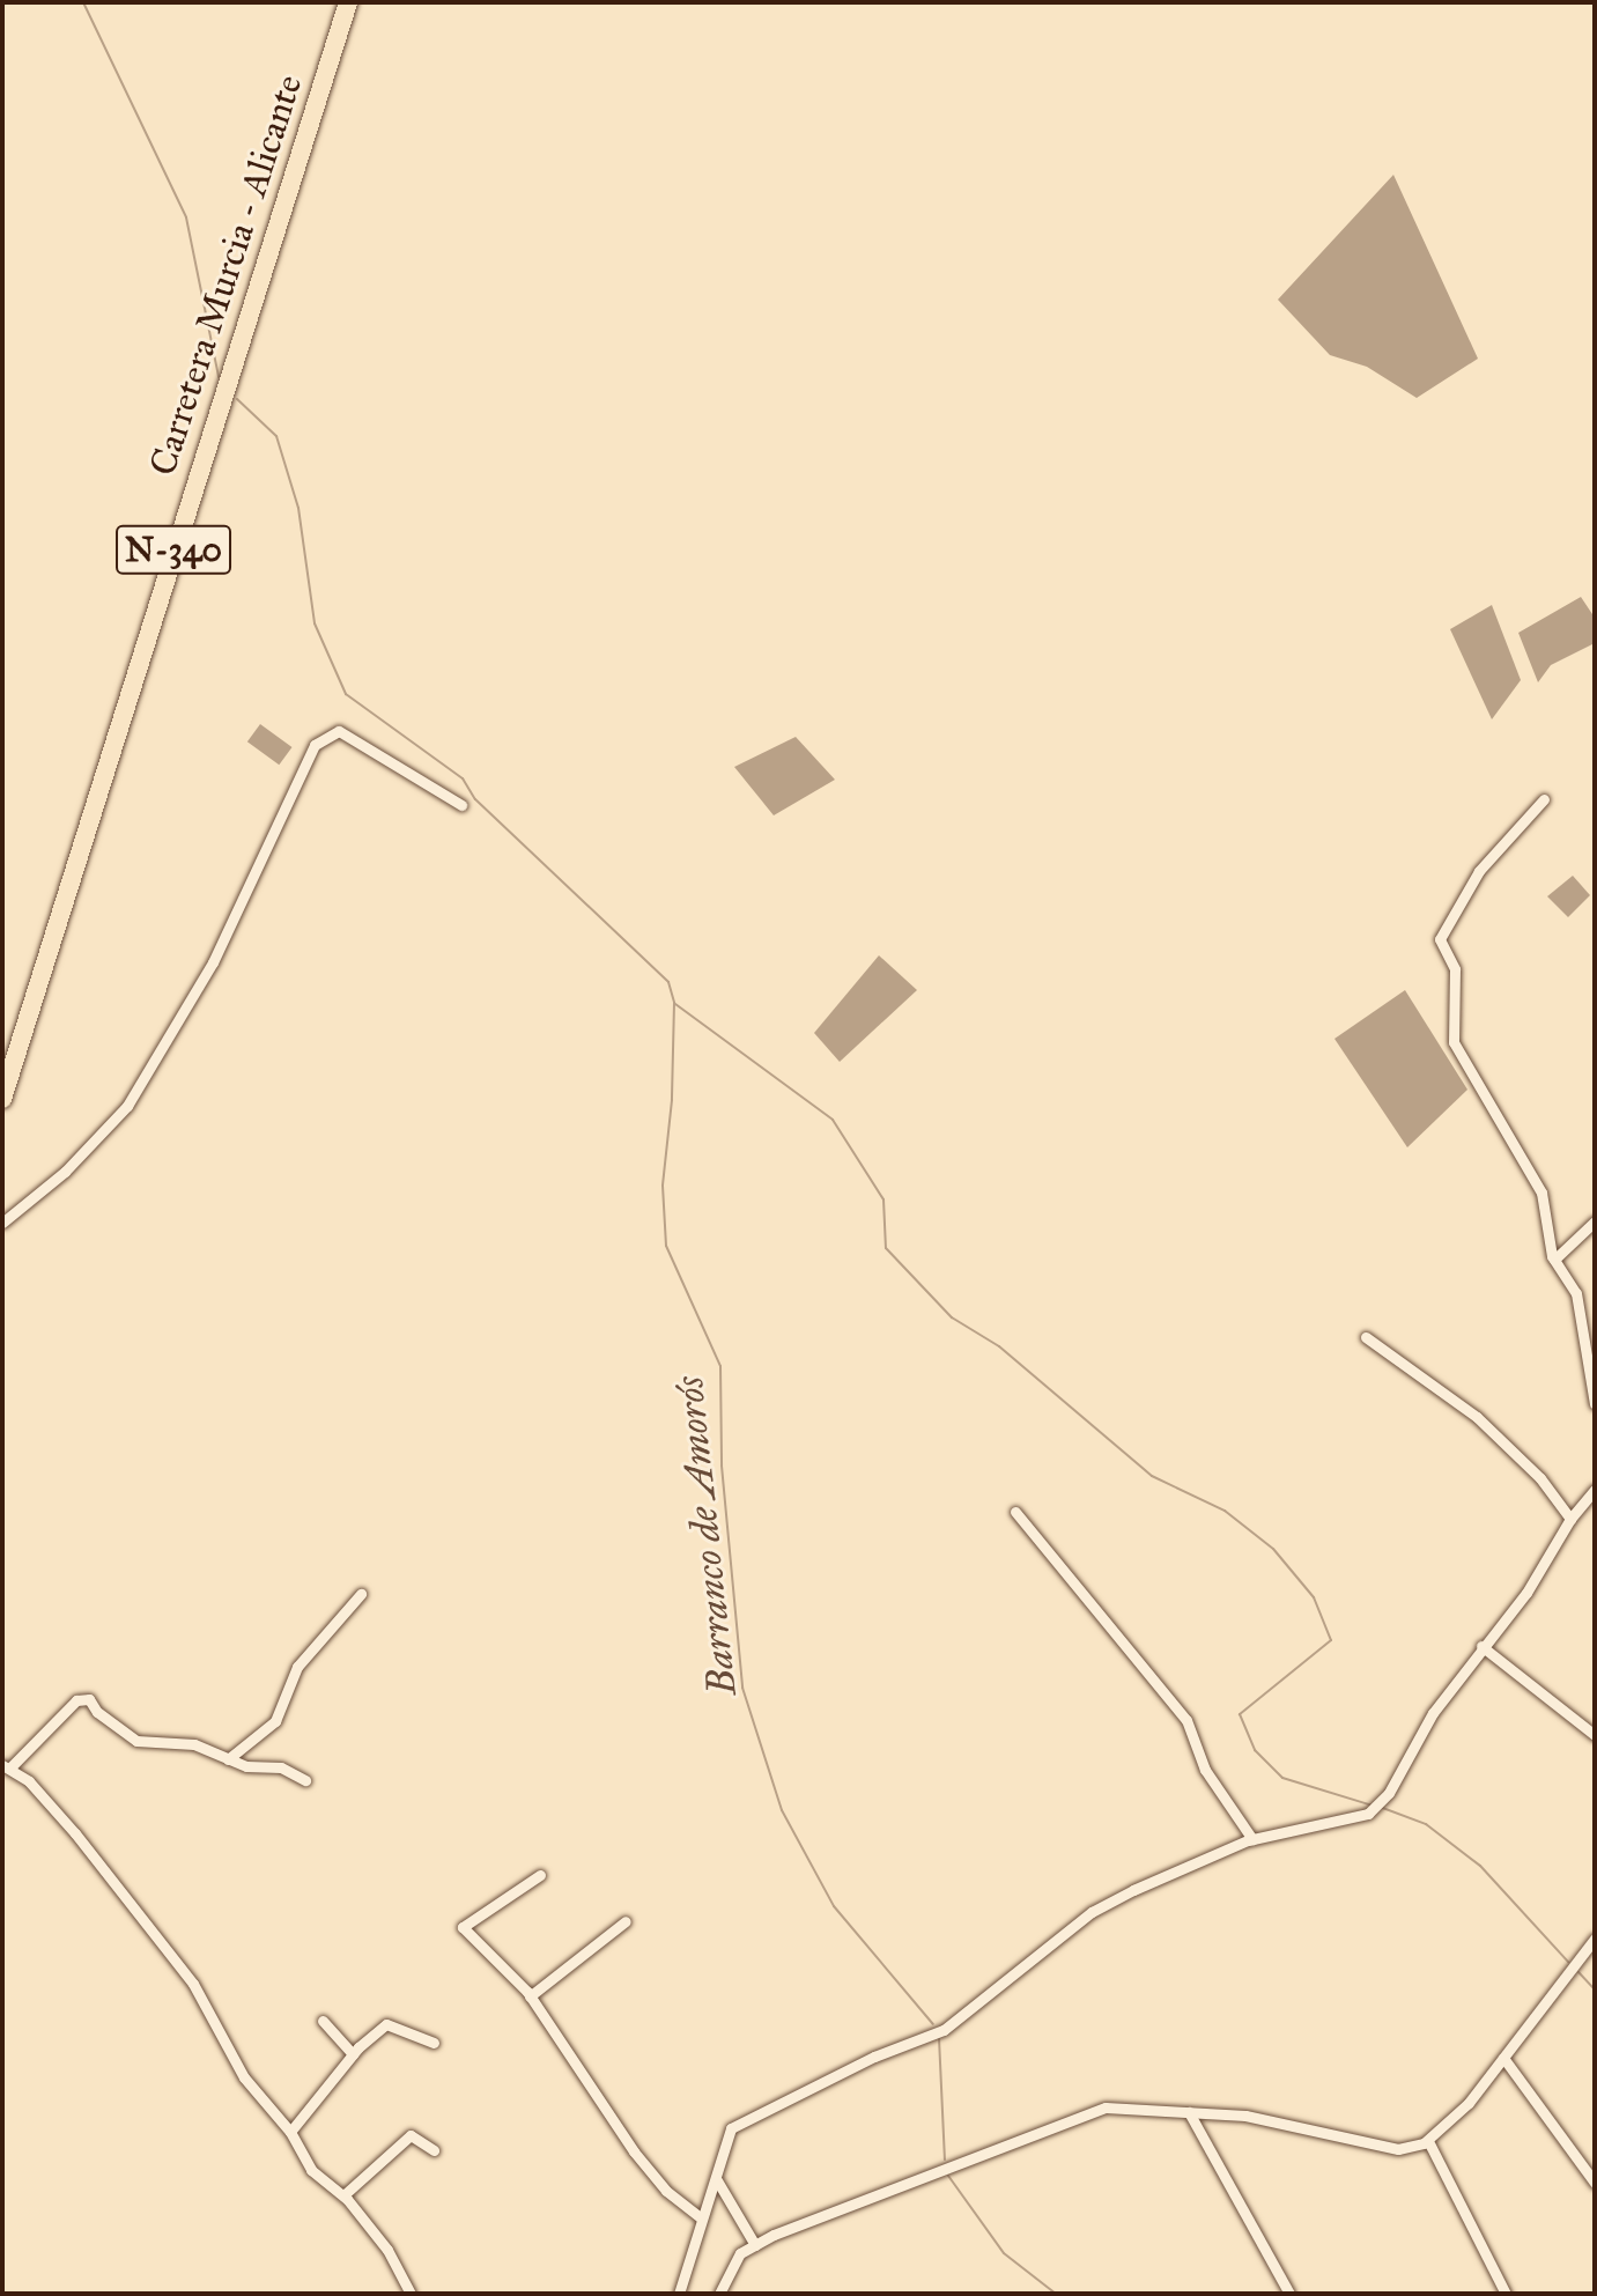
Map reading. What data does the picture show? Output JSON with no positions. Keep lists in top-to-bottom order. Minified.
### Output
{"streets":{"highway":["Carretera Murcia - Alicante","N-340"]},"water":["Barranco de Amorós"]}
